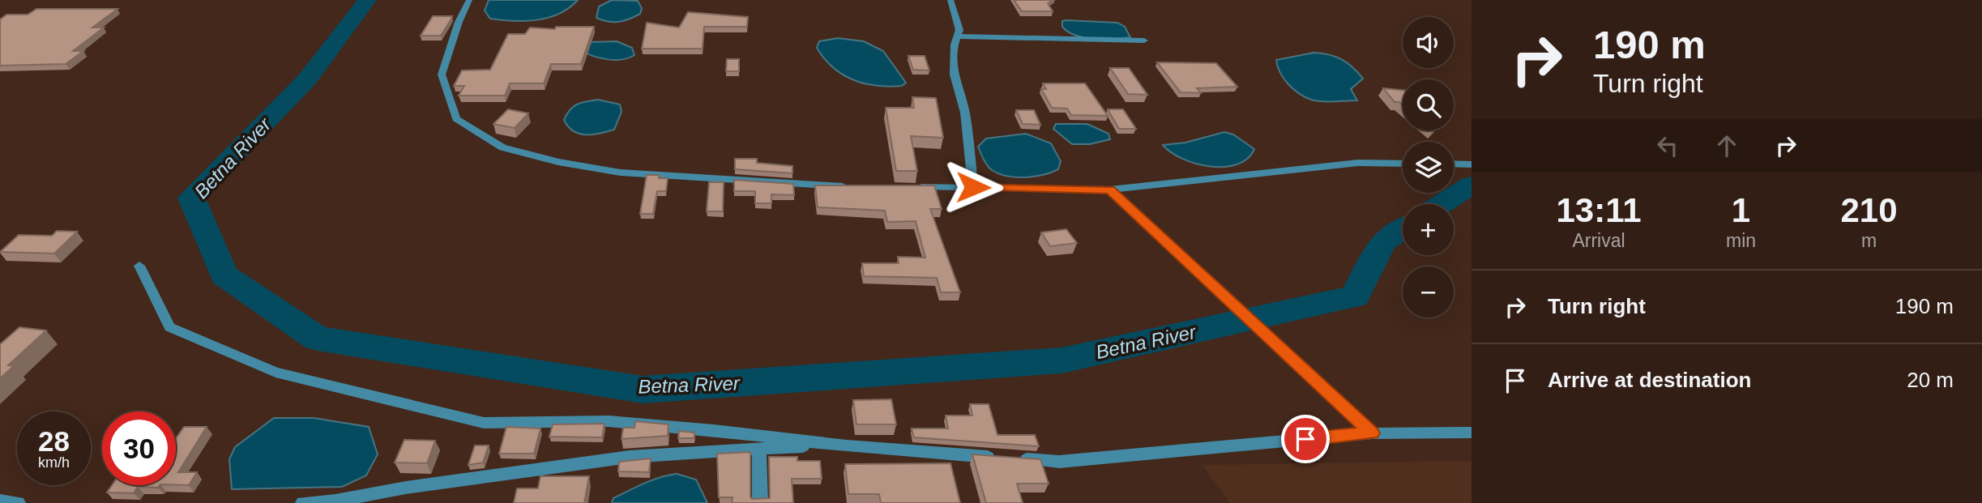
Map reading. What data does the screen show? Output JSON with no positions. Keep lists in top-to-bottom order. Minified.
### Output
{"water":["Betna River"],"page":{"turn":["190 m","Turn right"],"map_buttons":["+","−"],"eta":["13:11","Arrival","1","min","210","m"],"list":[{"name":"Turn right","value":"190 m"},{"name":"Arrive at destination","value":"20 m"}],"speed":"28 km/h","limit":"30"}}
